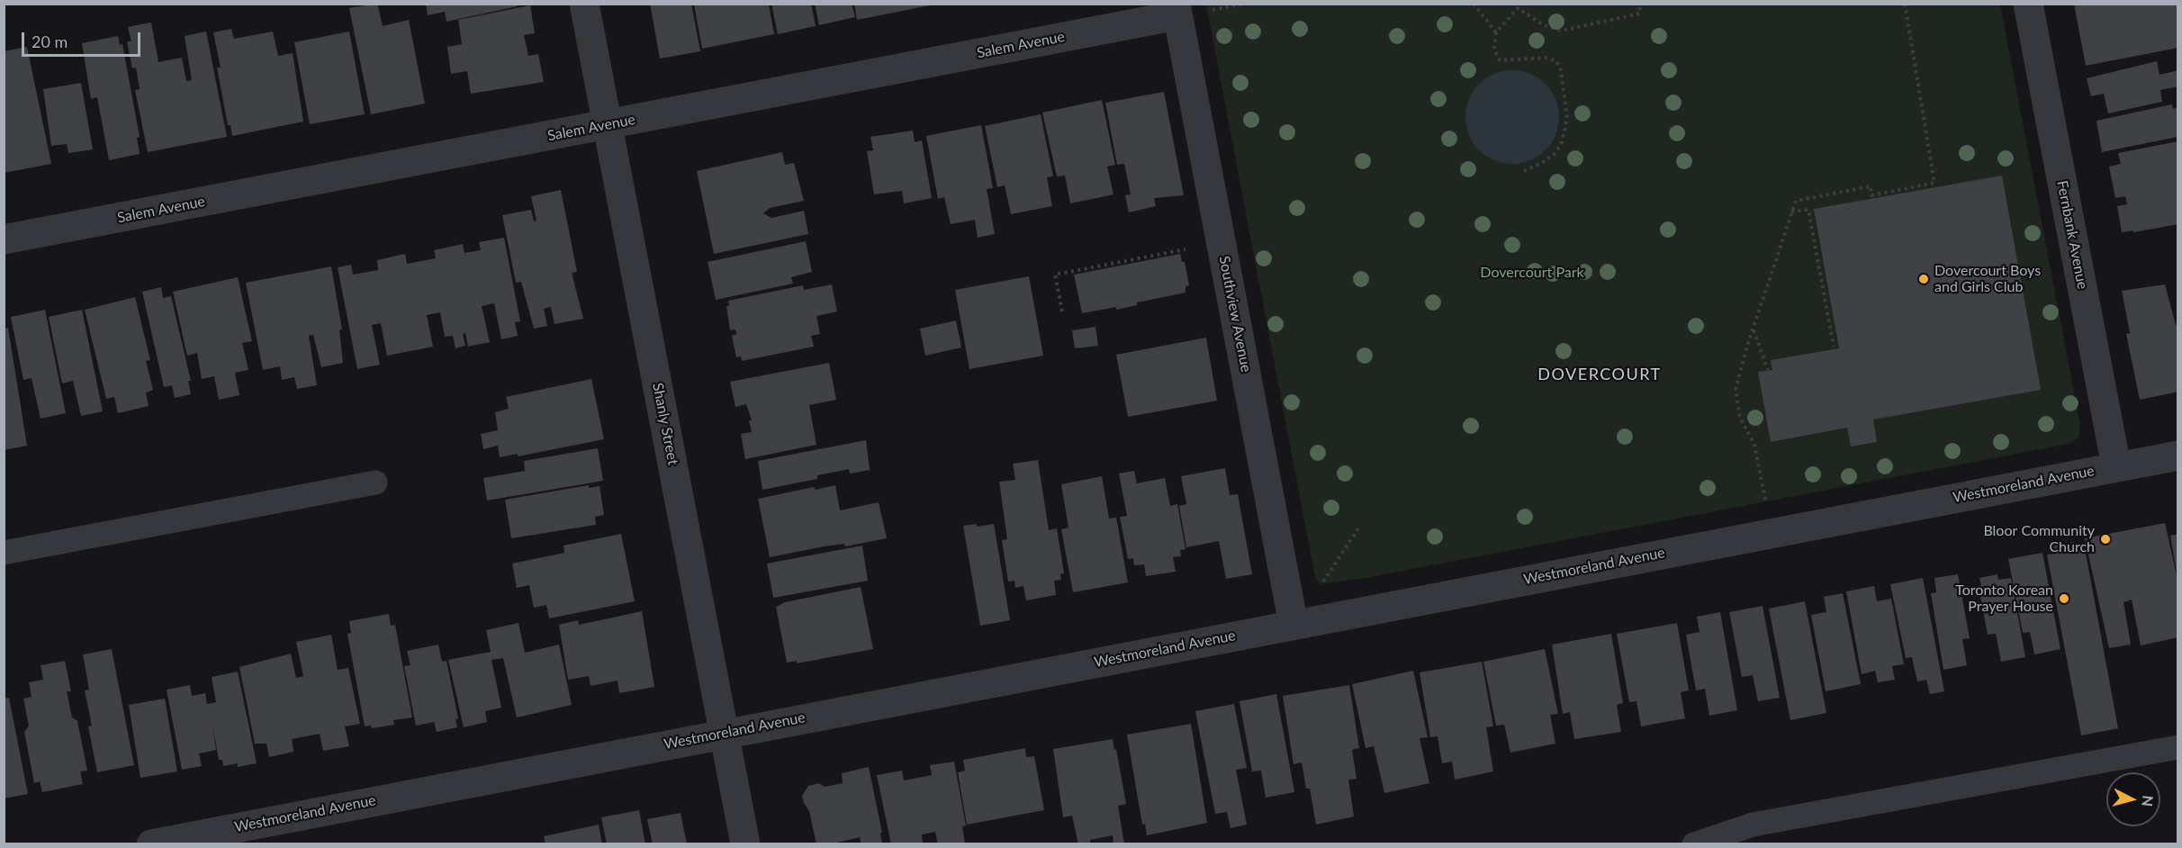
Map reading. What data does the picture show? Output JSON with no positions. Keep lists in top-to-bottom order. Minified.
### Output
{"streets":{"street":["Salem Avenue","Fernbank Avenue","Southview Avenue","Shanly Street","Westmoreland Avenue"]},"crossings":[["Salem Avenue","Southview Avenue"],["Salem Avenue","Shanly Street"],["Fernbank Avenue","Westmoreland Avenue"],["Southview Avenue","Westmoreland Avenue"],["Shanly Street","Westmoreland Avenue"]],"districts":["DOVERCOURT"],"parks":["Dovercourt Park"],"places":["Dovercourt Boys and Girls Club","Bloor Community Church","Toronto Korean Prayer House"],"scale_bar":"20 m","north":"right"}
